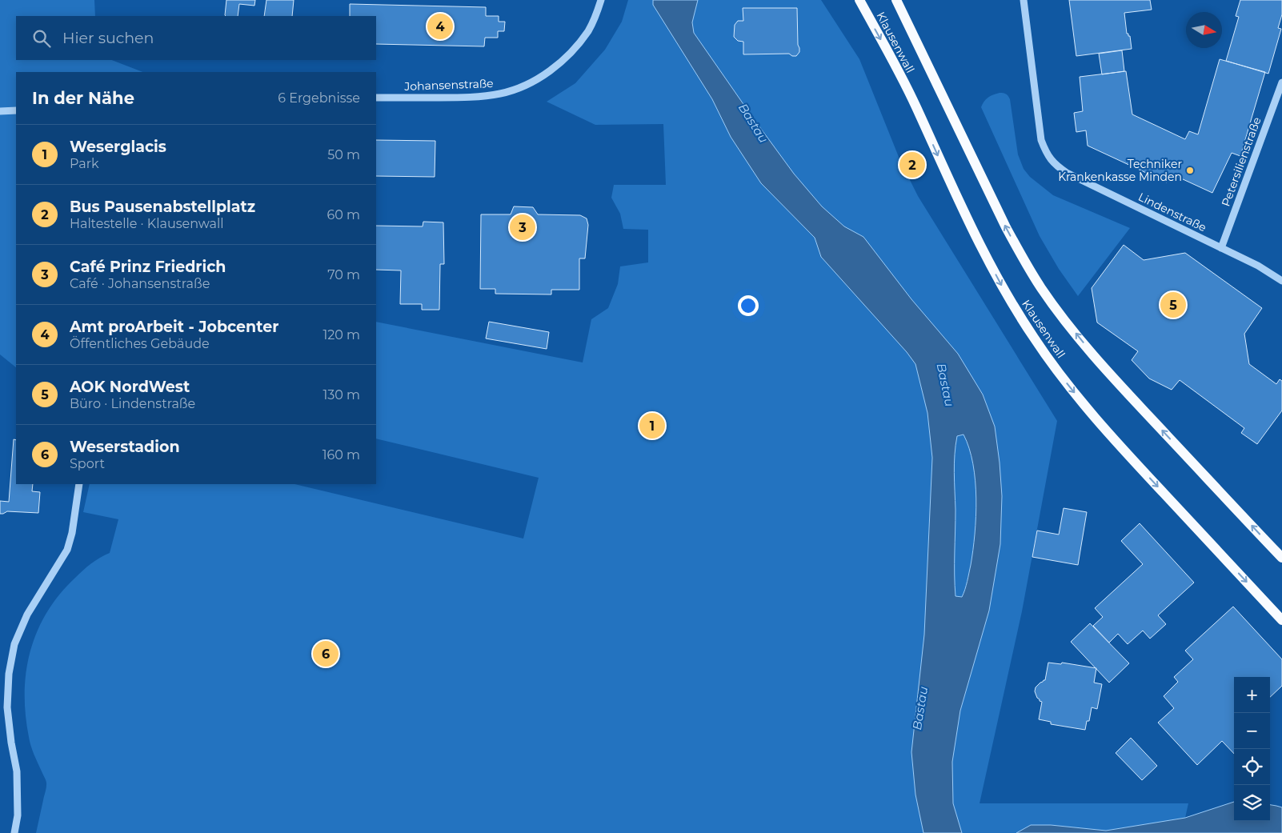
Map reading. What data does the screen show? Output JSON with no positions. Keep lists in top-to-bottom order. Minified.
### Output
{"streets":{"main road":["Klausenwall"],"street":["Johansenstraße","Petersilienstraße","Lindenstraße"]},"crossings":[["Petersilienstraße","Lindenstraße"]],"water":["Bastau"],"places":["Techniker Krankenkasse Minden"],"north":"right","page":{"pins":["4","2","3","5","1","6"],"search":"Hier suchen","heading":["In der Nähe","6 Ergebnisse"],"list":[{"mark":"1","name":"Weserglacis","note":"Park","value":"50 m"},{"mark":"2","name":"Bus Pausenabstellplatz","note":"Haltestelle · Klausenwall","value":"60 m"},{"mark":"3","name":"Café Prinz Friedrich","note":"Café · Johansenstraße","value":"70 m"},{"mark":"4","name":"Amt proArbeit - Jobcenter","note":"Öffentliches Gebäude","value":"120 m"},{"mark":"5","name":"AOK NordWest","note":"Büro · Lindenstraße","value":"130 m"},{"mark":"6","name":"Weserstadion","note":"Sport","value":"160 m"}],"map_buttons":["+","−"]}}
